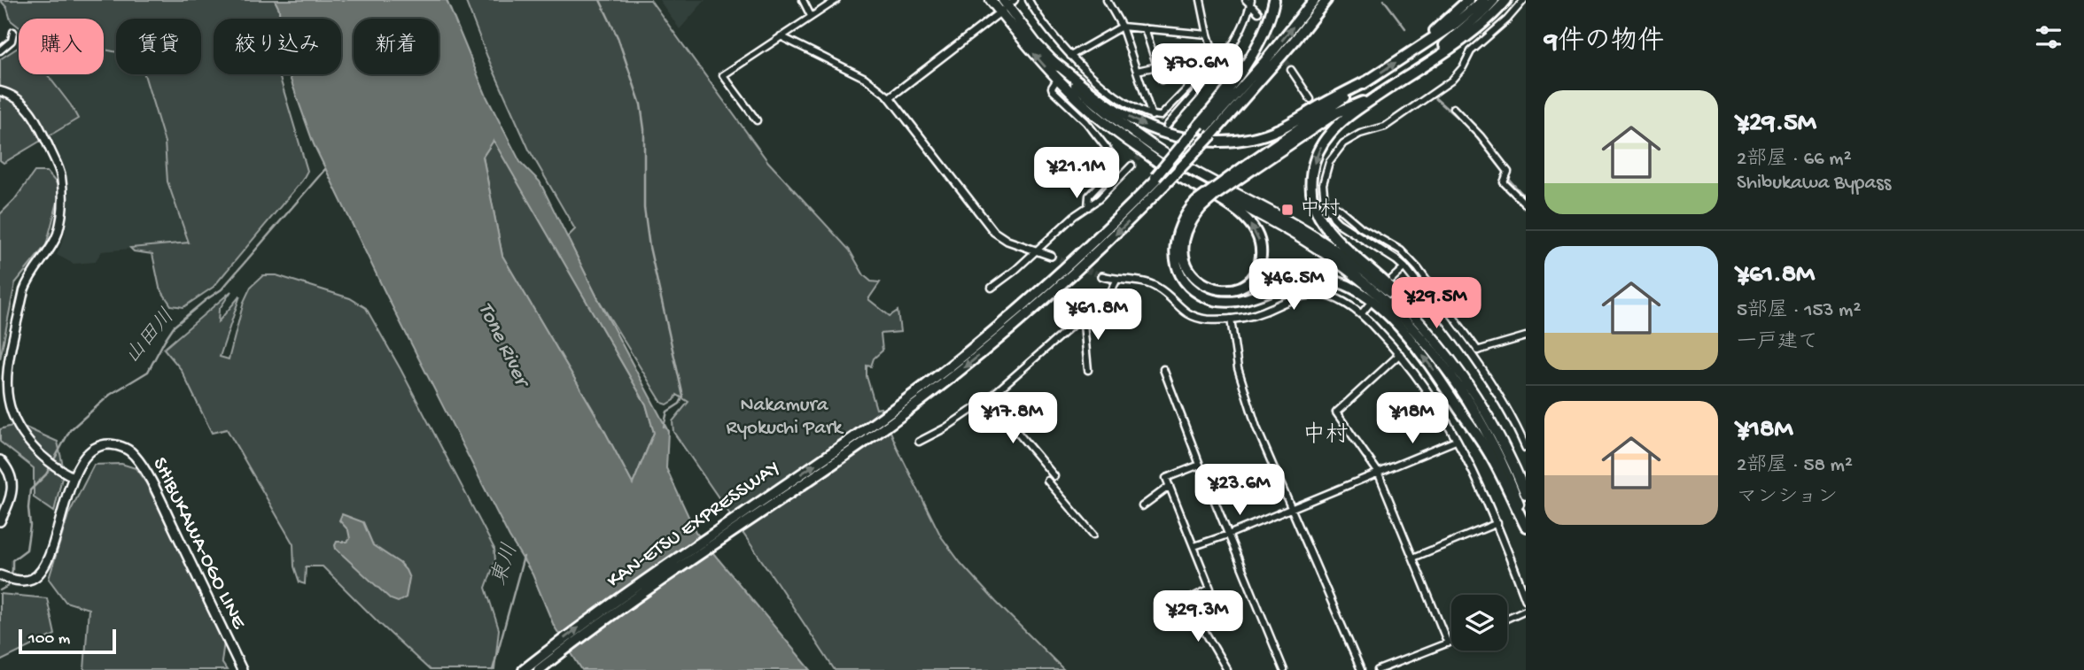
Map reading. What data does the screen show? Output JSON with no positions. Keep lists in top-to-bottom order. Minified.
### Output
{"streets":{"highway":["KAN-ETSU EXPRESSWAY"],"main road":["SHIBUKAWA-OGO LINE"]},"districts":["中村"],"water":["山田川","Tone River","東川"],"parks":["Nakamura Ryokuchi Park"],"places":{"transit":["中村"]},"scale_bar":"100 m","page":{"heading":"9件の物件","chip":["購入","賃貸","絞り込み","新着"],"price":["¥70.6M","¥21.1M","¥46.5M","¥29.5M","¥61.8M","¥17.8M","¥18M","¥23.6M","¥29.3M"],"list":[{"name":"¥29.5M","note":"2部屋 · 66 m² · Shibukawa Bypass"},{"name":"¥61.8M","note":"5部屋 · 153 m² · 一戸建て"},{"name":"¥18M","note":"2部屋 · 58 m² · マンション"}],"scale":"100 m"}}
